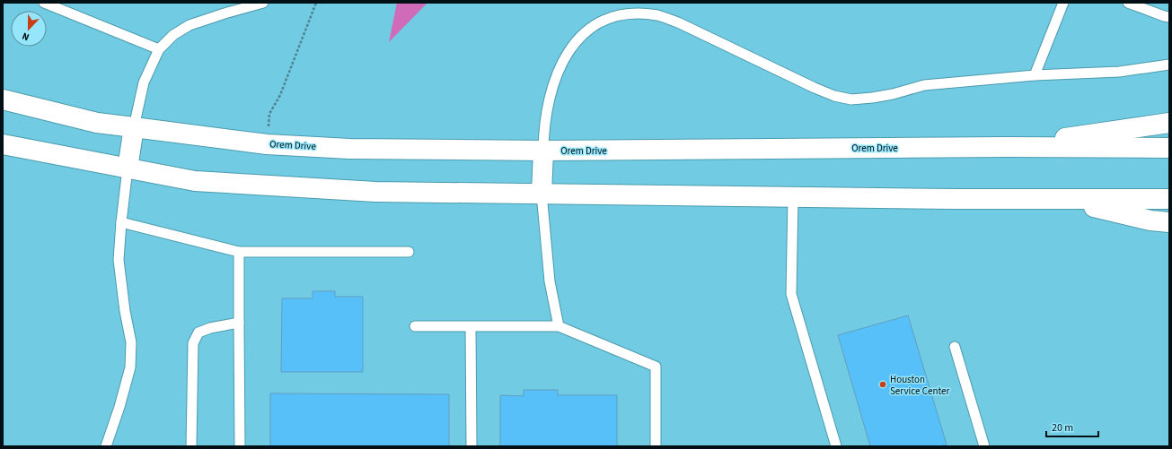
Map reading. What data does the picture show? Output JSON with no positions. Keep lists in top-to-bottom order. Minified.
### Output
{"streets":{"main road":["Orem Drive"]},"places":["Houston Service Center"],"scale_bar":"20 m","north":"bottom"}
